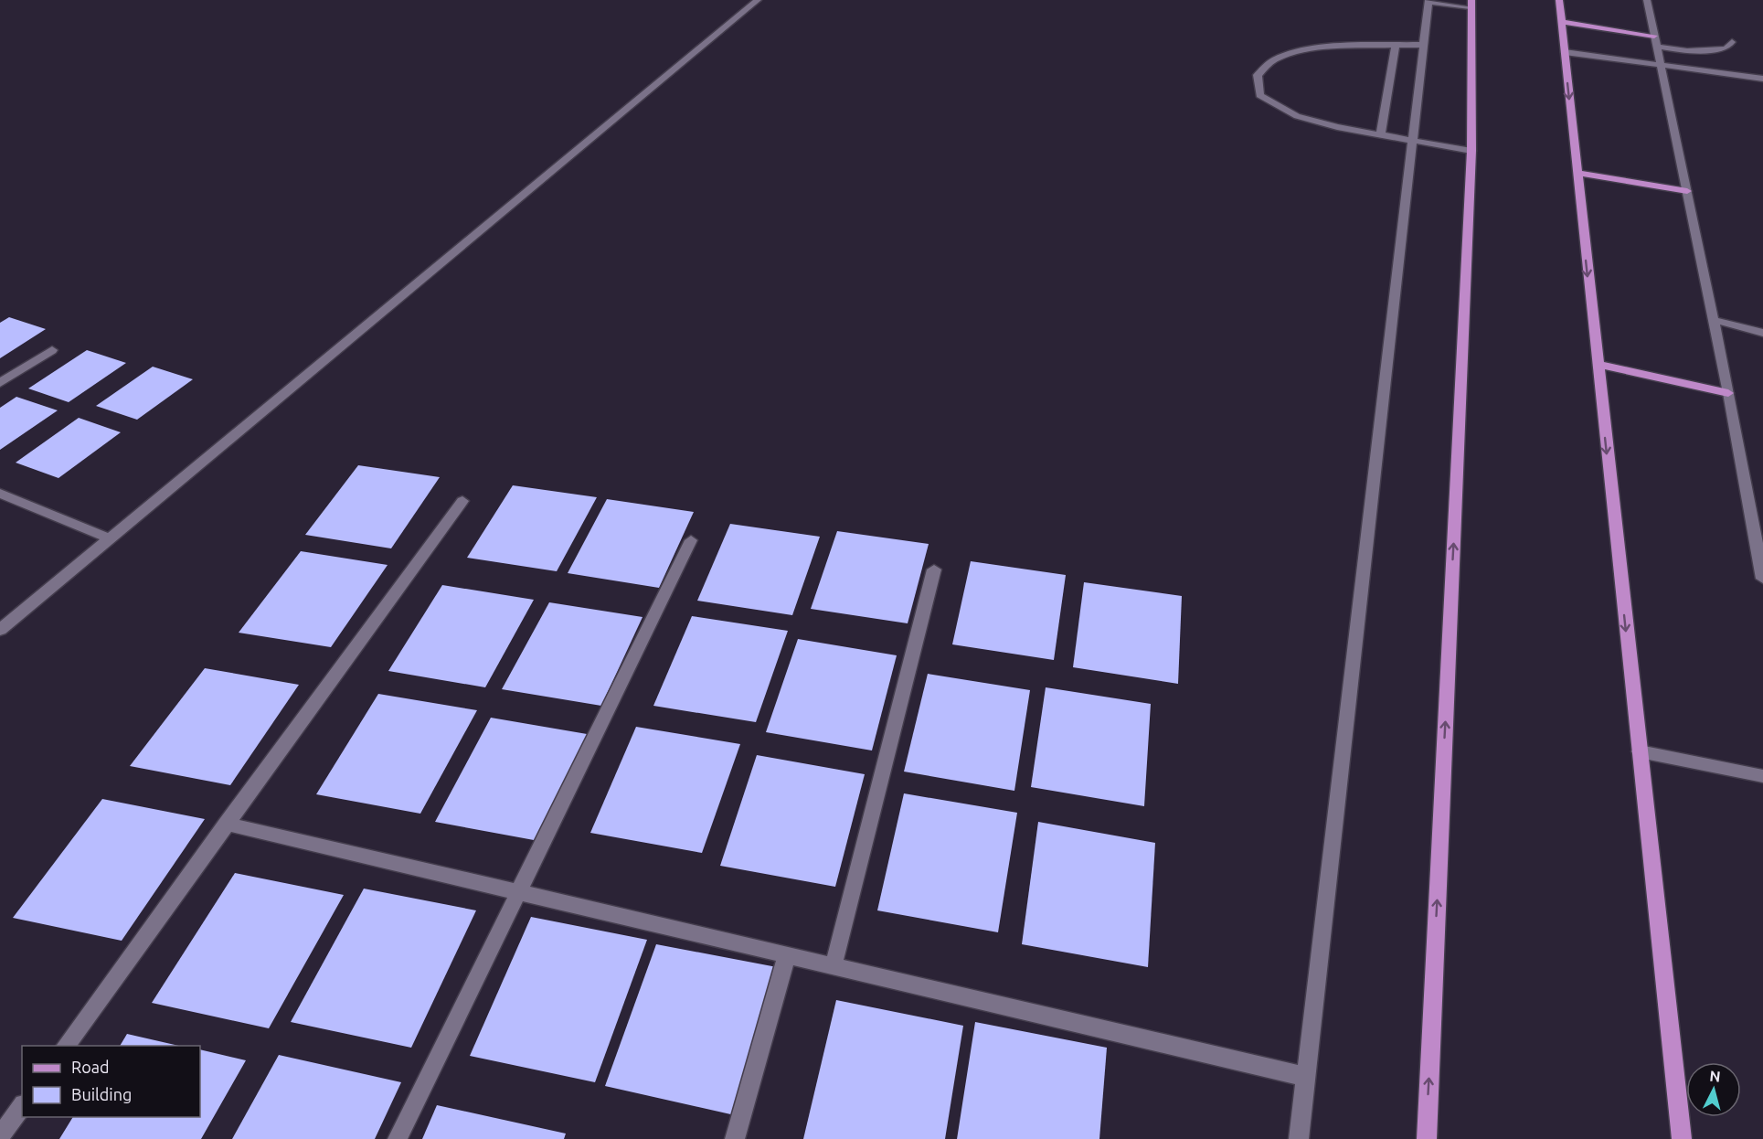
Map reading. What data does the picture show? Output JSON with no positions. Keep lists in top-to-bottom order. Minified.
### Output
{"legend":["Road","Building"],"north":"top"}
